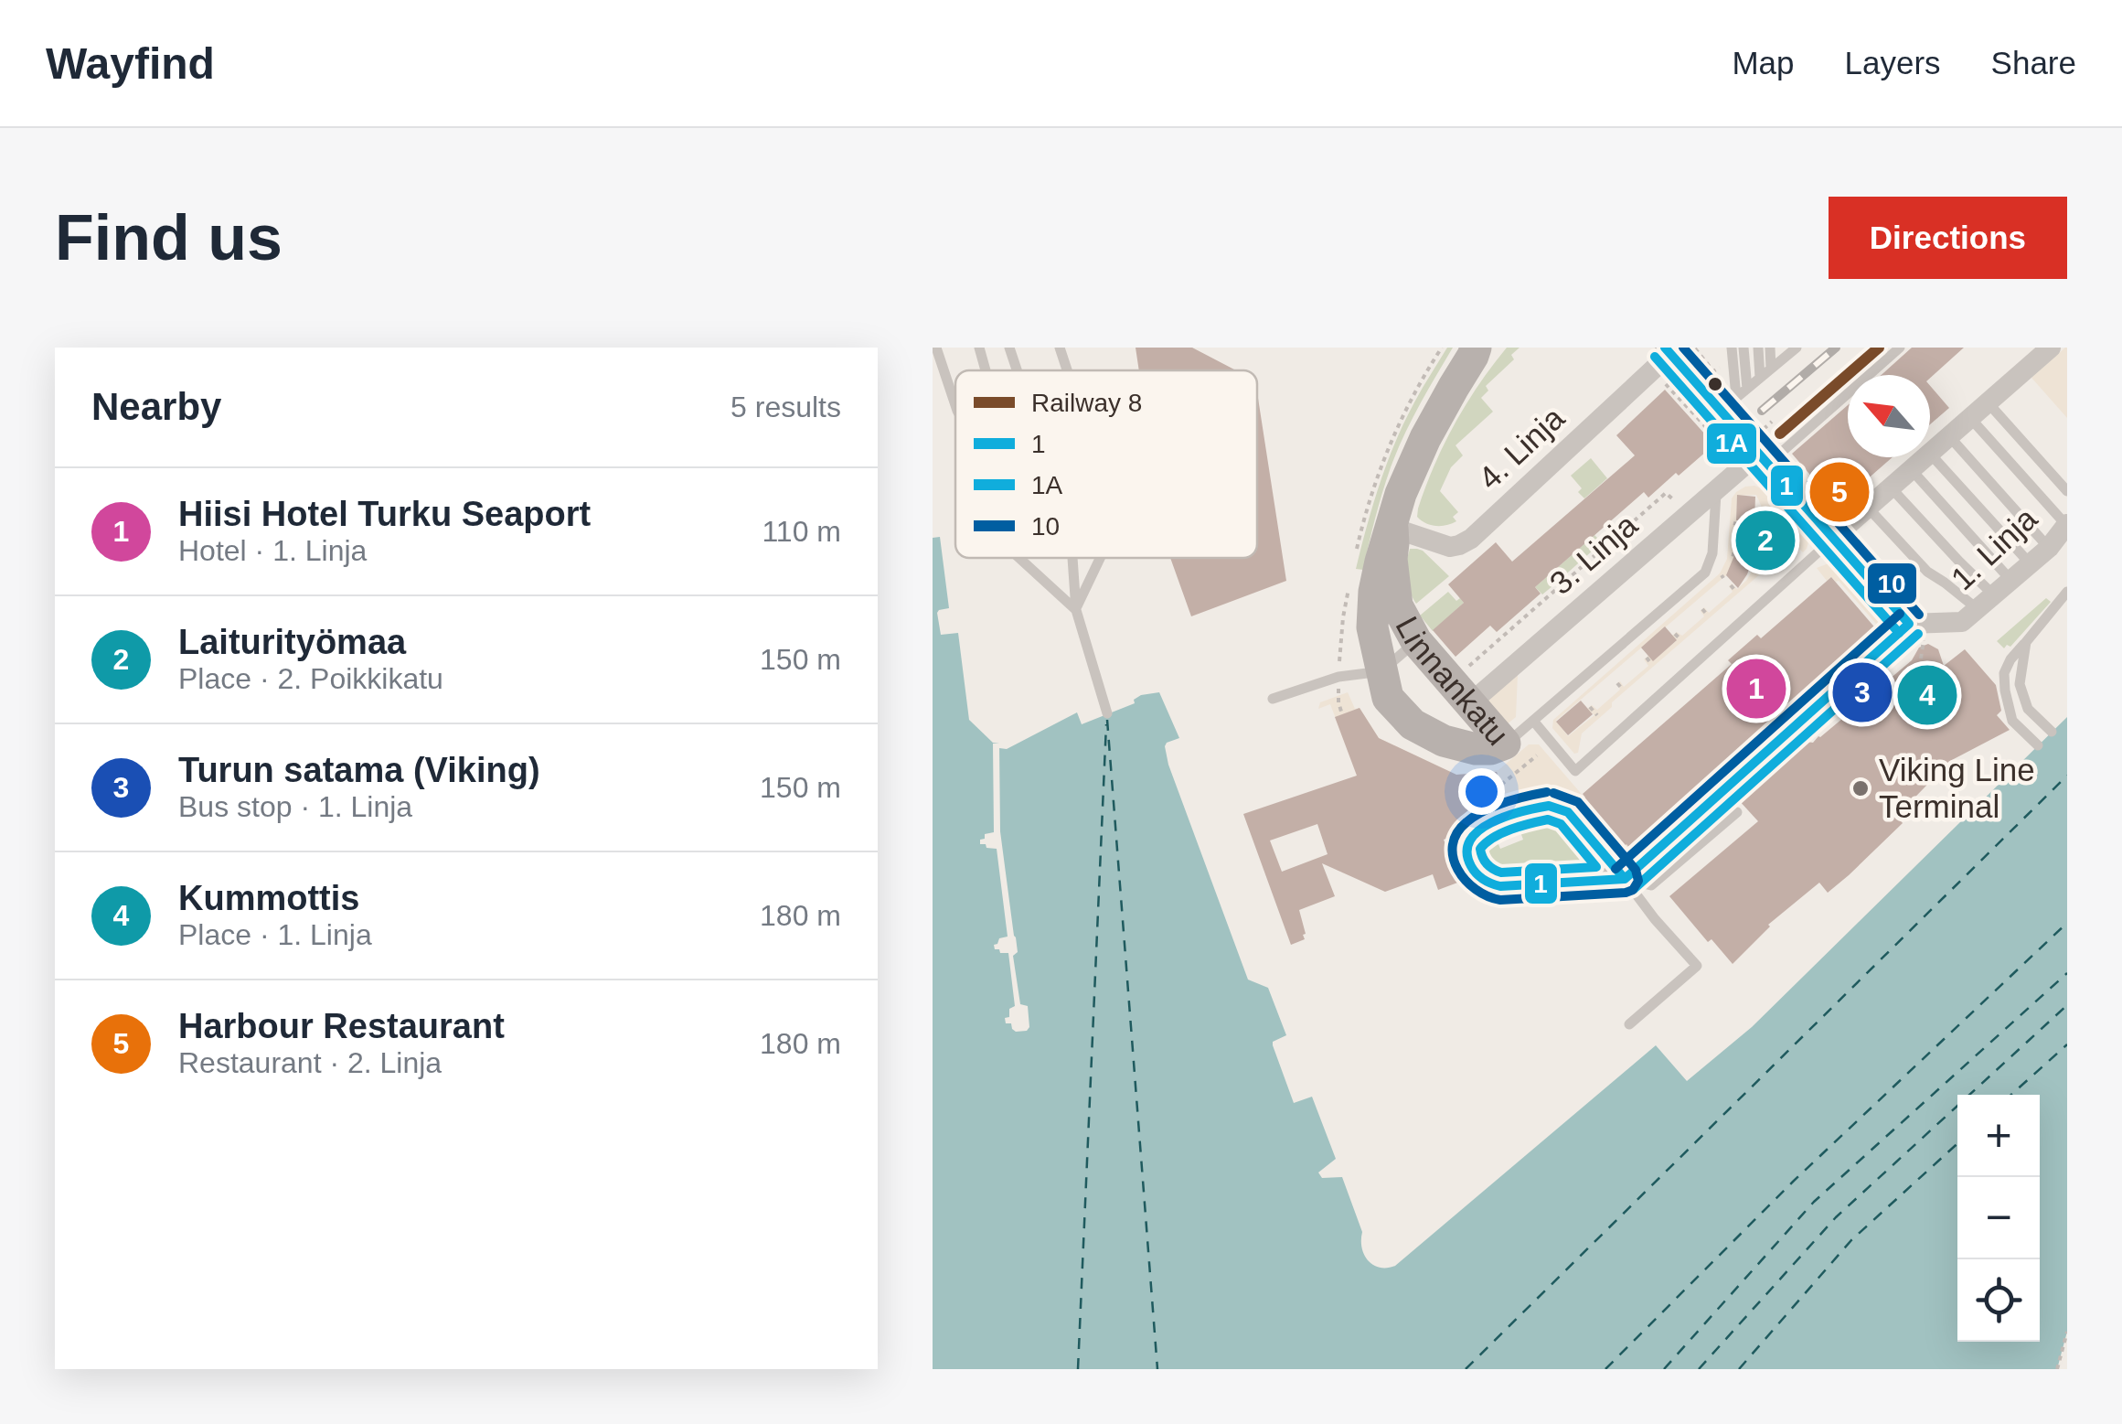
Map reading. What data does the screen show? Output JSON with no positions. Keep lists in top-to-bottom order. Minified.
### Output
{"streets":{"main road":["Linnankatu"],"street":["4. Linja","1. Linja","3. Linja"]},"crossings":[["4. Linja","Linnankatu"],["3. Linja","Linnankatu"]],"places":["Viking Line Terminal"],"lines":["rail line 8","transit line 1","transit line 10","transit line 1A"],"legend":["Railway 8","1","1A","10"],"north":"top left","page":{"header":"Wayfind","nav":["Map","Layers","Share"],"buttons":"Directions","title":"Find us","heading":["Nearby","5 results"],"pins":["5","2","1","3","4"],"list":[{"mark":"1","name":"Hiisi Hotel Turku Seaport","note":"Hotel · 1. Linja","value":"110 m"},{"mark":"2","name":"Laiturityömaa","note":"Place · 2. Poikkikatu","value":"150 m"},{"mark":"3","name":"Turun satama (Viking)","note":"Bus stop · 1. Linja","value":"150 m"},{"mark":"4","name":"Kummottis","note":"Place · 1. Linja","value":"180 m"},{"mark":"5","name":"Harbour Restaurant","note":"Restaurant · 2. Linja","value":"180 m"}],"map_buttons":["+","−"]}}
